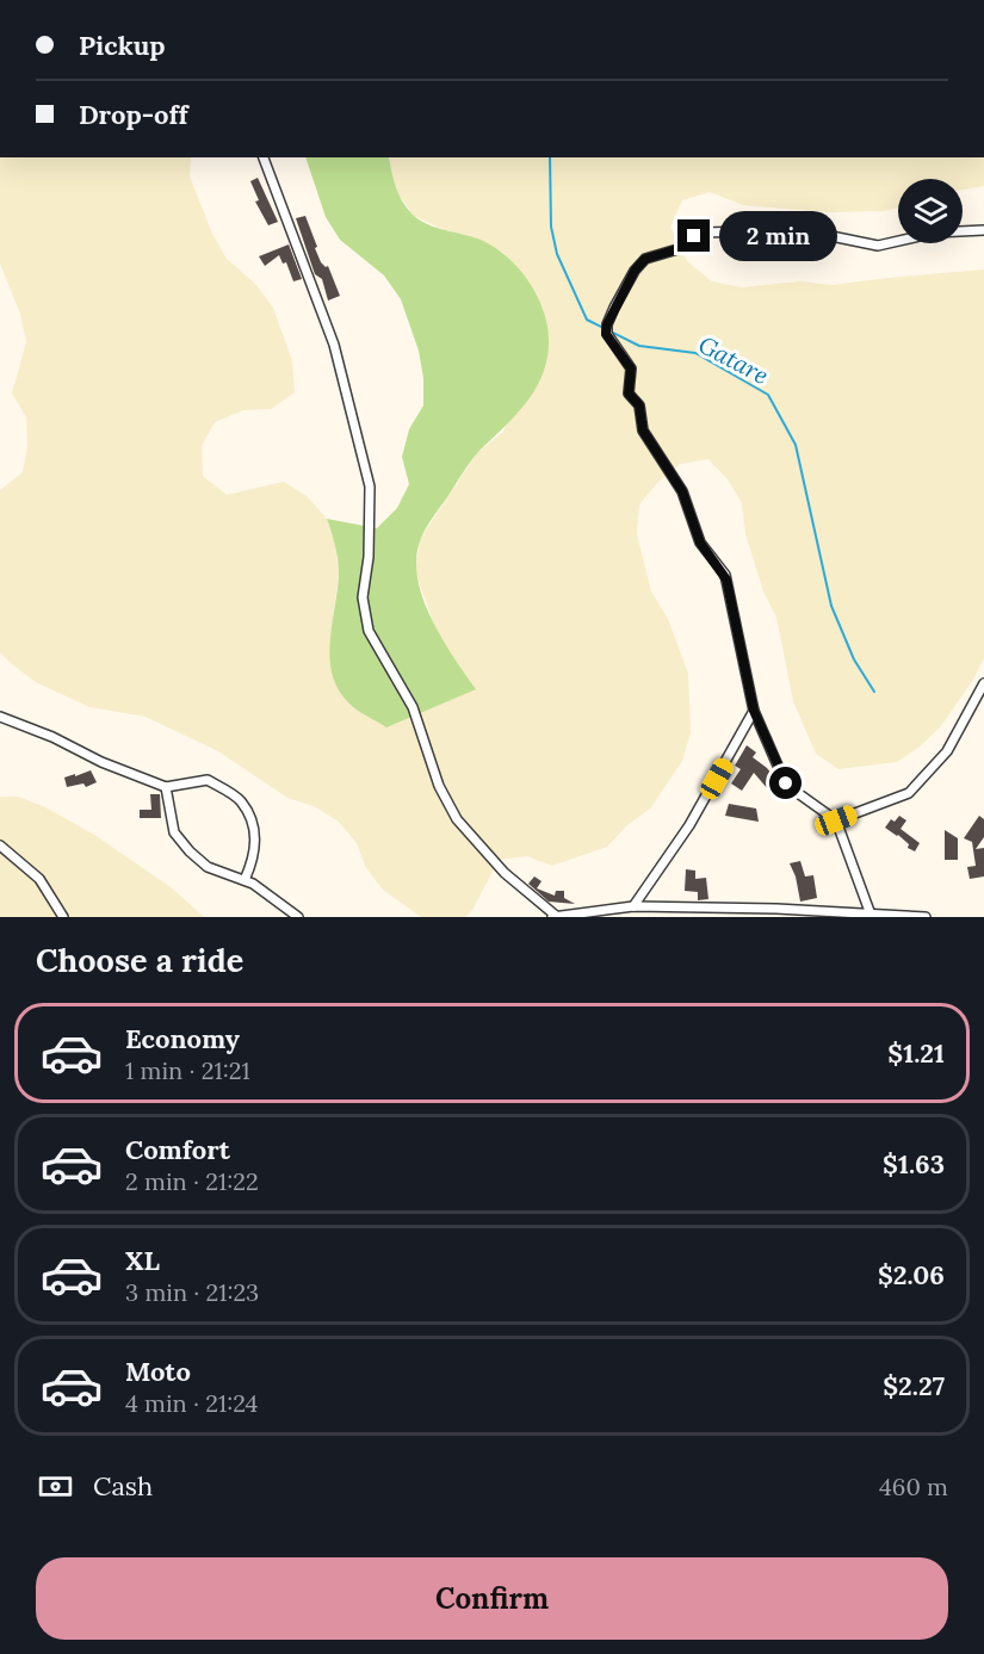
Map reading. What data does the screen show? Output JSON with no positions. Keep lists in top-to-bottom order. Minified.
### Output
{"water":["Gatare"],"page":{"banner":["Pickup","Drop-off"],"bubble":"2 min","heading":"Choose a ride","list":[{"name":"Economy","note":"1 min · 21:21","value":"$1.21"},{"name":"Comfort","note":"2 min · 21:22","value":"$1.63"},{"name":"XL","note":"3 min · 21:23","value":"$2.06"},{"name":"Moto","note":"4 min · 21:24","value":"$2.27"}],"pay":["Cash","460 m"],"buttons":"Confirm"}}
